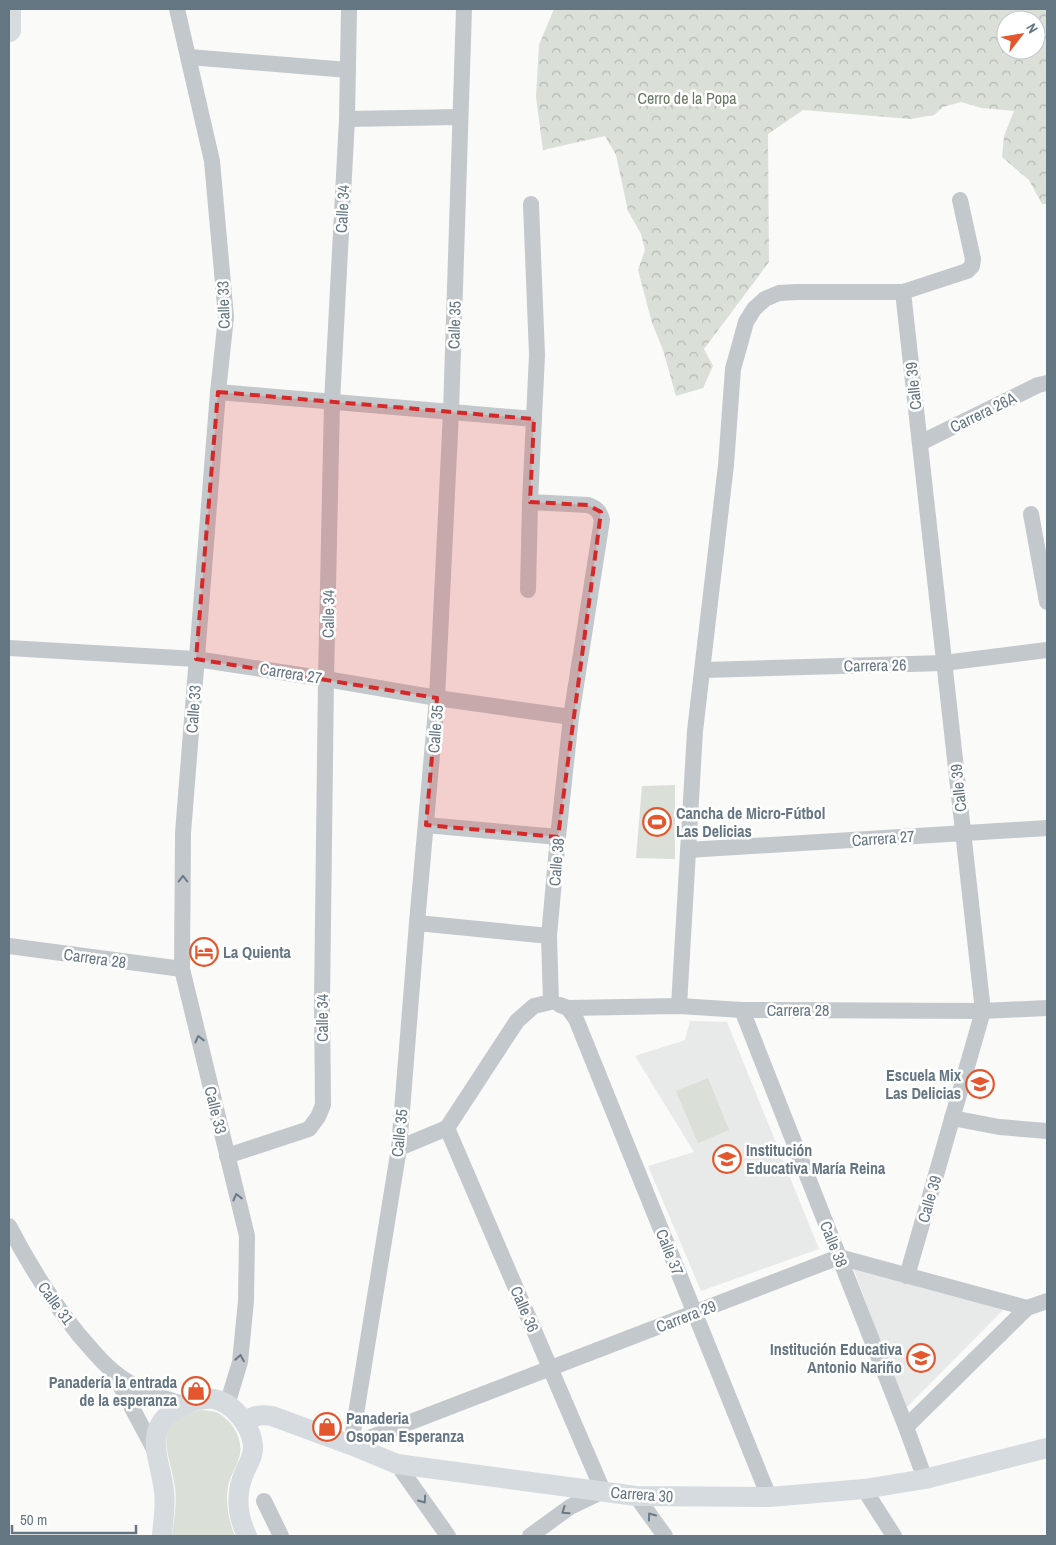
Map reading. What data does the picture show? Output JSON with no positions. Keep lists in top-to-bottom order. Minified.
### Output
{"streets":{"main road":["Carrera 30"],"street":["Calle 34","Calle 33","Calle 35","Calle 39","Carrera 26A","Carrera 26","Carrera 27","Calle 38","Carrera 28","Calle 37","Calle 31","Calle 36","Carrera 29"]},"crossings":[["Calle 34","Calle 33"],["Calle 34","Carrera 27"],["Calle 33","Carrera 27"],["Calle 33","Carrera 28"],["Calle 35","Carrera 27"],["Calle 35","Carrera 29"],["Calle 35","Carrera 30"],["Calle 39","Carrera 26A"],["Calle 39","Carrera 26"],["Calle 39","Carrera 27"],["Calle 39","Carrera 28"],["Carrera 27","Calle 38"],["Calle 38","Carrera 28"],["Calle 38","Carrera 29"],["Calle 38","Carrera 30"],["Carrera 28","Calle 37"],["Calle 37","Carrera 29"],["Calle 37","Carrera 30"],["Calle 36","Carrera 29"],["Calle 36","Carrera 30"],["Carrera 29","Carrera 30"]],"one_way":["Calle 33"],"parks":["Cerro de la Popa"],"places":{"sports":["Cancha de Micro-Fútbol Las Delicias"],"hotel":["La Quienta"],"school or university":["Escuela Mix Las Delicias","Institución Educativa María Reina","Institución Educativa Antonio Nariño"],"shop":["Panadería la entrada de la esperanza","Panaderia Osopan Esperanza"]},"scale_bar":"50 m","north":"top right"}
